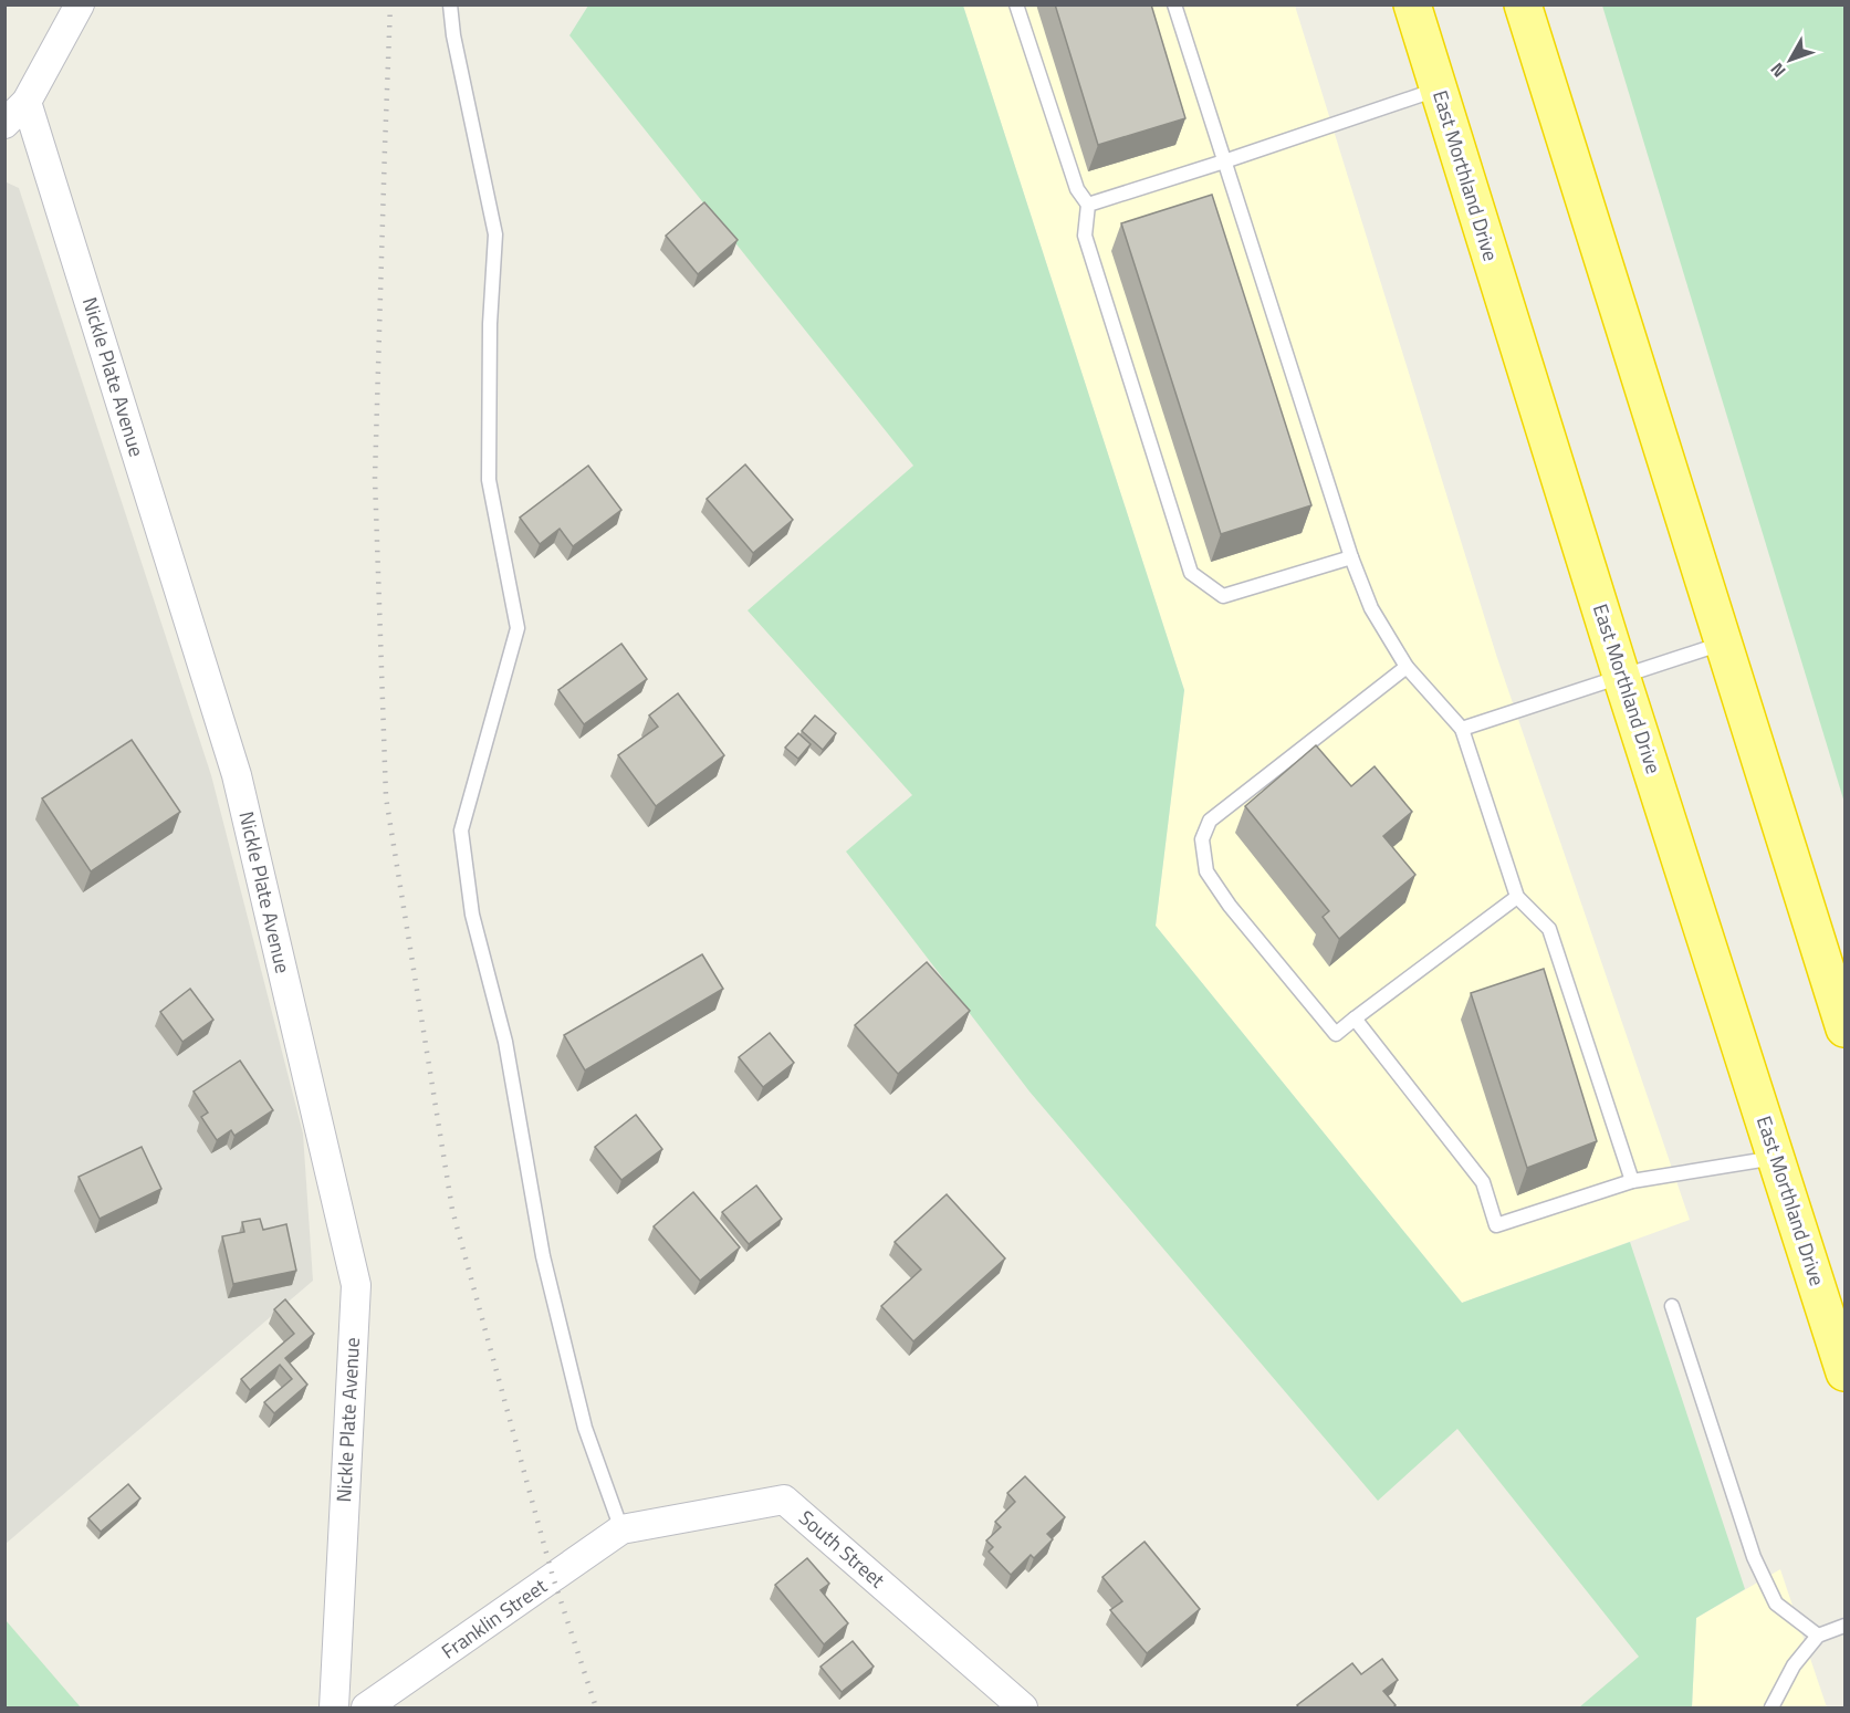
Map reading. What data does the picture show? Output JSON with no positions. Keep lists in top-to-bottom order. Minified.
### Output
{"streets":{"highway":["East Morthland Drive"],"street":["Nickle Plate Avenue","South Street","Franklin Street"]},"crossings":[["South Street","Franklin Street"]],"north":"bottom left"}
